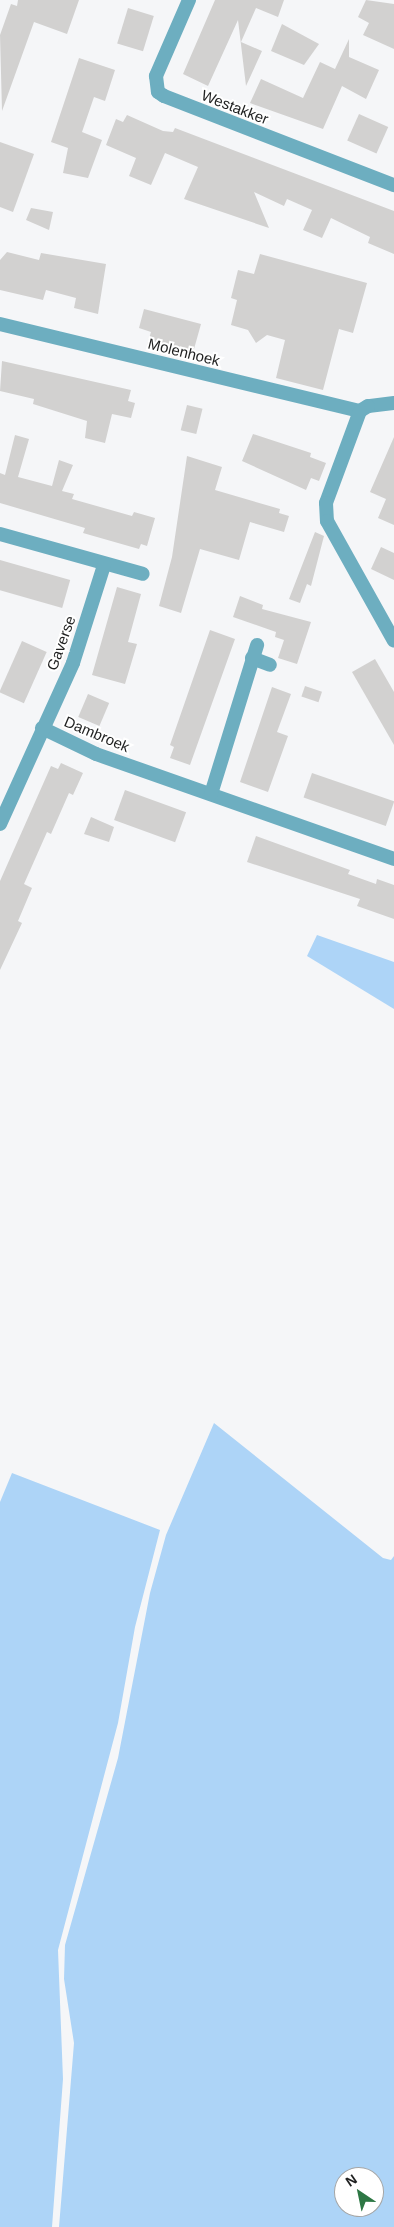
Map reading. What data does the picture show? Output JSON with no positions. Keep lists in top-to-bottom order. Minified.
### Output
{"streets":{"street":["Westakker","Molenhoek","Gaverse","Dambroek"]},"crossings":[["Gaverse","Dambroek"]],"north":"top left"}
